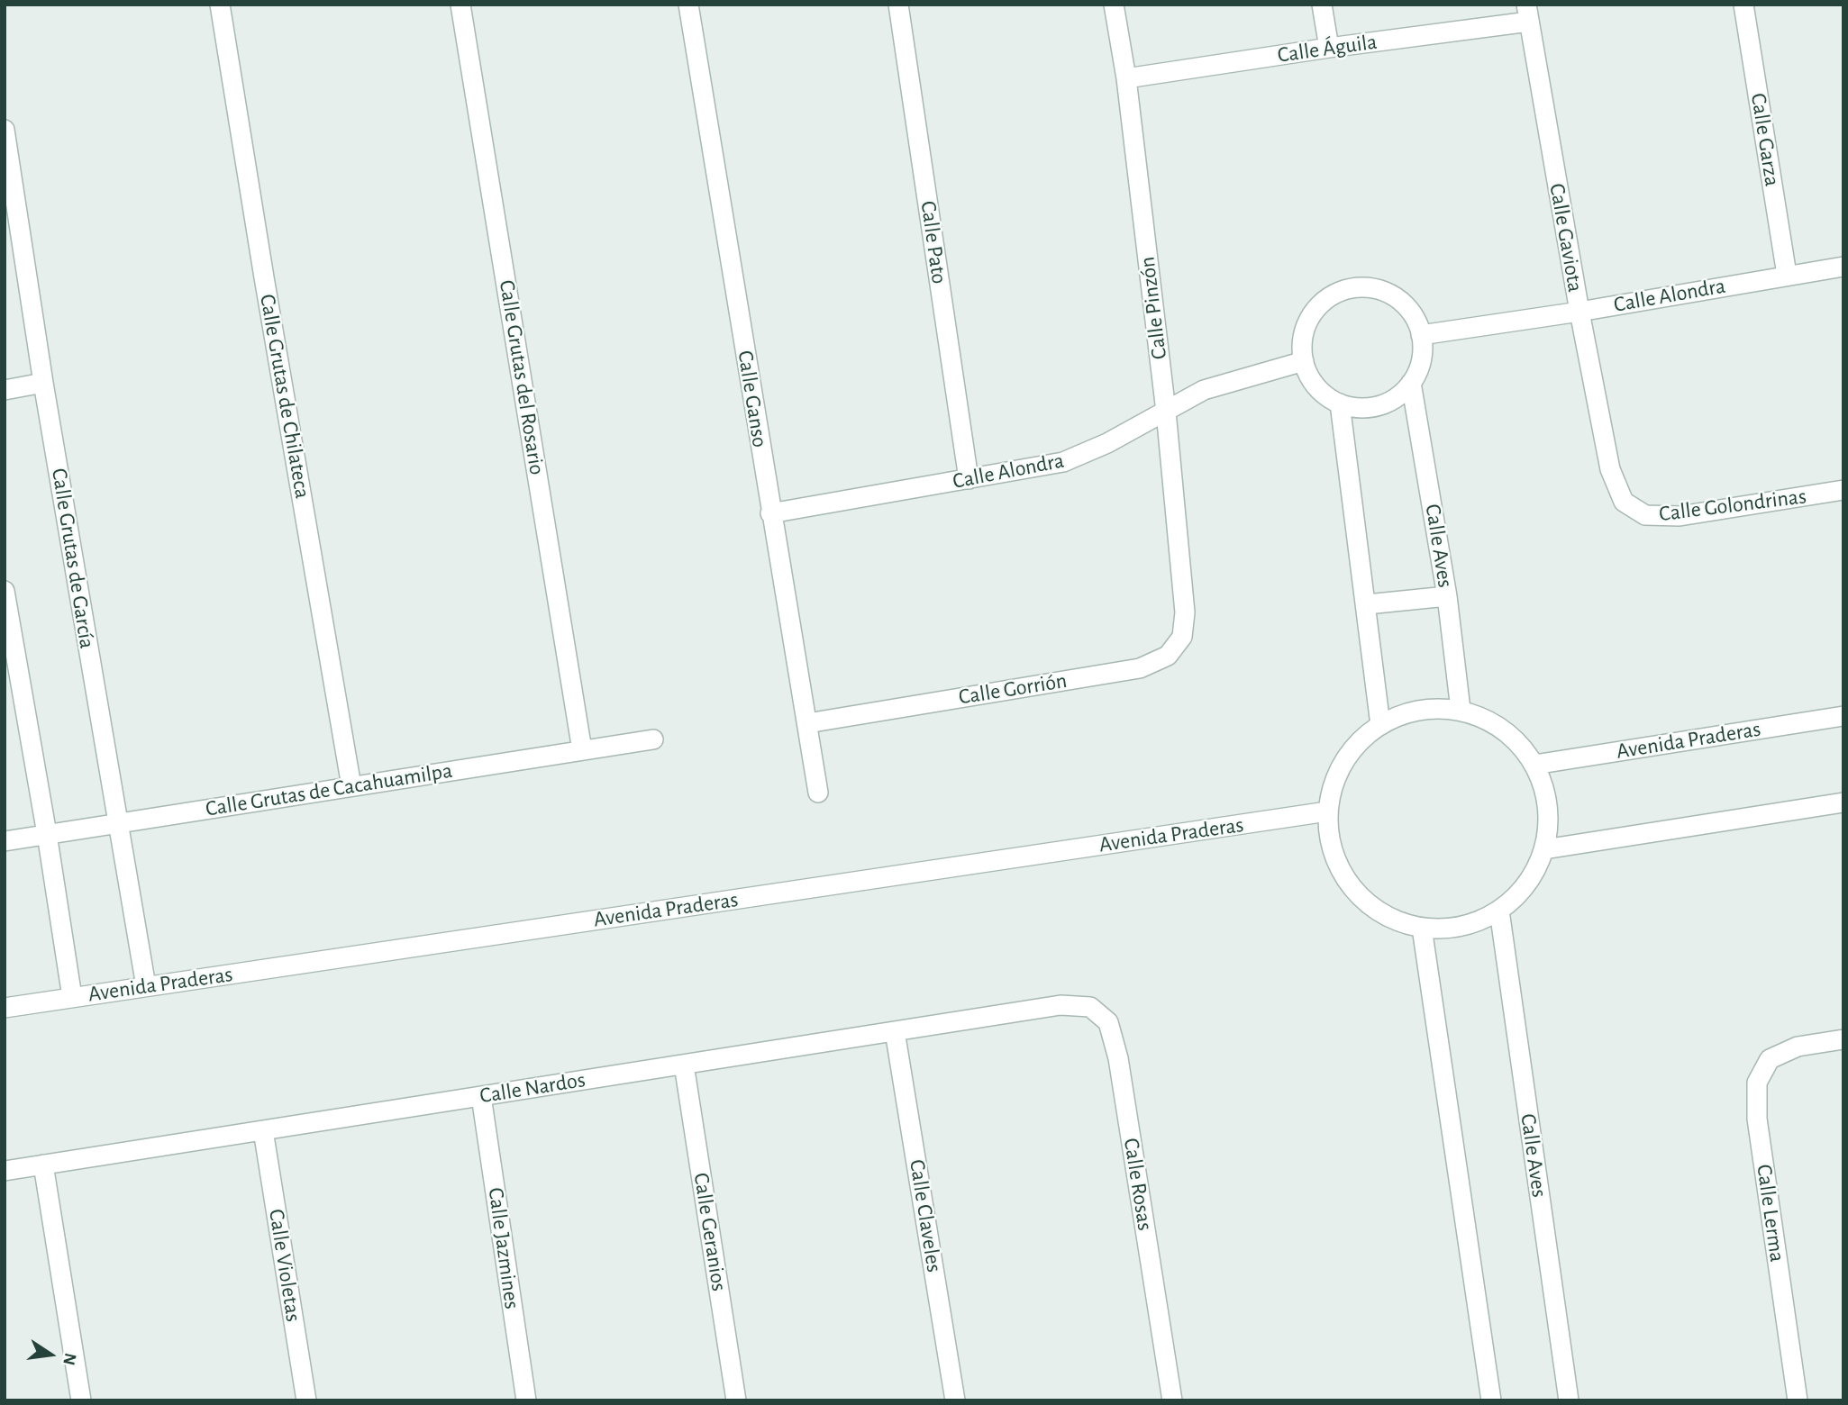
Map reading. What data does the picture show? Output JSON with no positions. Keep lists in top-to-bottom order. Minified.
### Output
{"streets":{"street":["Calle Águila","Calle Garza","Calle Gaviota","Calle Pato","Calle Alondra","Calle Pinzón","Calle Grutas del Rosario","Calle Grutas de Chilateca","Calle Ganso","Calle Golondrinas","Calle Aves","Calle Grutas de García","Calle Gorrión","Avenida Praderas","Calle Grutas de Cacahuamilpa","Calle Nardos","Calle Rosas","Calle Lerma","Calle Claveles","Calle Geranios","Calle Jazmines","Calle Violetas"]},"crossings":[["Calle Águila","Calle Gaviota"],["Calle Águila","Calle Pinzón"],["Calle Garza","Calle Alondra"],["Calle Gaviota","Calle Alondra"],["Calle Gaviota","Calle Golondrinas"],["Calle Pato","Calle Alondra"],["Calle Alondra","Calle Pinzón"],["Calle Alondra","Calle Ganso"],["Calle Alondra","Calle Aves"],["Calle Pinzón","Calle Gorrión"],["Calle Grutas del Rosario","Calle Grutas de Cacahuamilpa"],["Calle Grutas de Chilateca","Calle Grutas de Cacahuamilpa"],["Calle Ganso","Calle Gorrión"],["Calle Aves","Avenida Praderas"],["Calle Grutas de García","Avenida Praderas"],["Calle Grutas de García","Calle Grutas de Cacahuamilpa"],["Calle Nardos","Calle Rosas"],["Calle Nardos","Calle Claveles"],["Calle Nardos","Calle Geranios"],["Calle Nardos","Calle Jazmines"],["Calle Nardos","Calle Violetas"]],"north":"right"}
